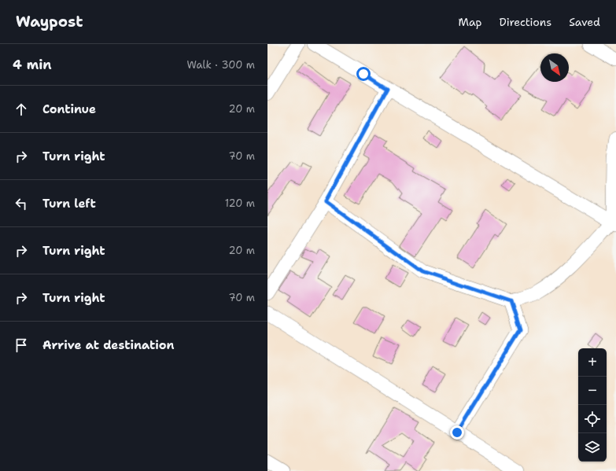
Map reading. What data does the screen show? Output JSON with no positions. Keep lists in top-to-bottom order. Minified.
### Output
{"north":"bottom right","page":{"header":"Waypost","nav":["Map","Directions","Saved"],"heading":["4 min","Walk · 300 m"],"list":[["Continue","20 m"],["Turn right","70 m"],["Turn left","120 m"],["Turn right","20 m"],["Turn right","70 m"],"Arrive at destination"],"map_buttons":["+","−"]}}
